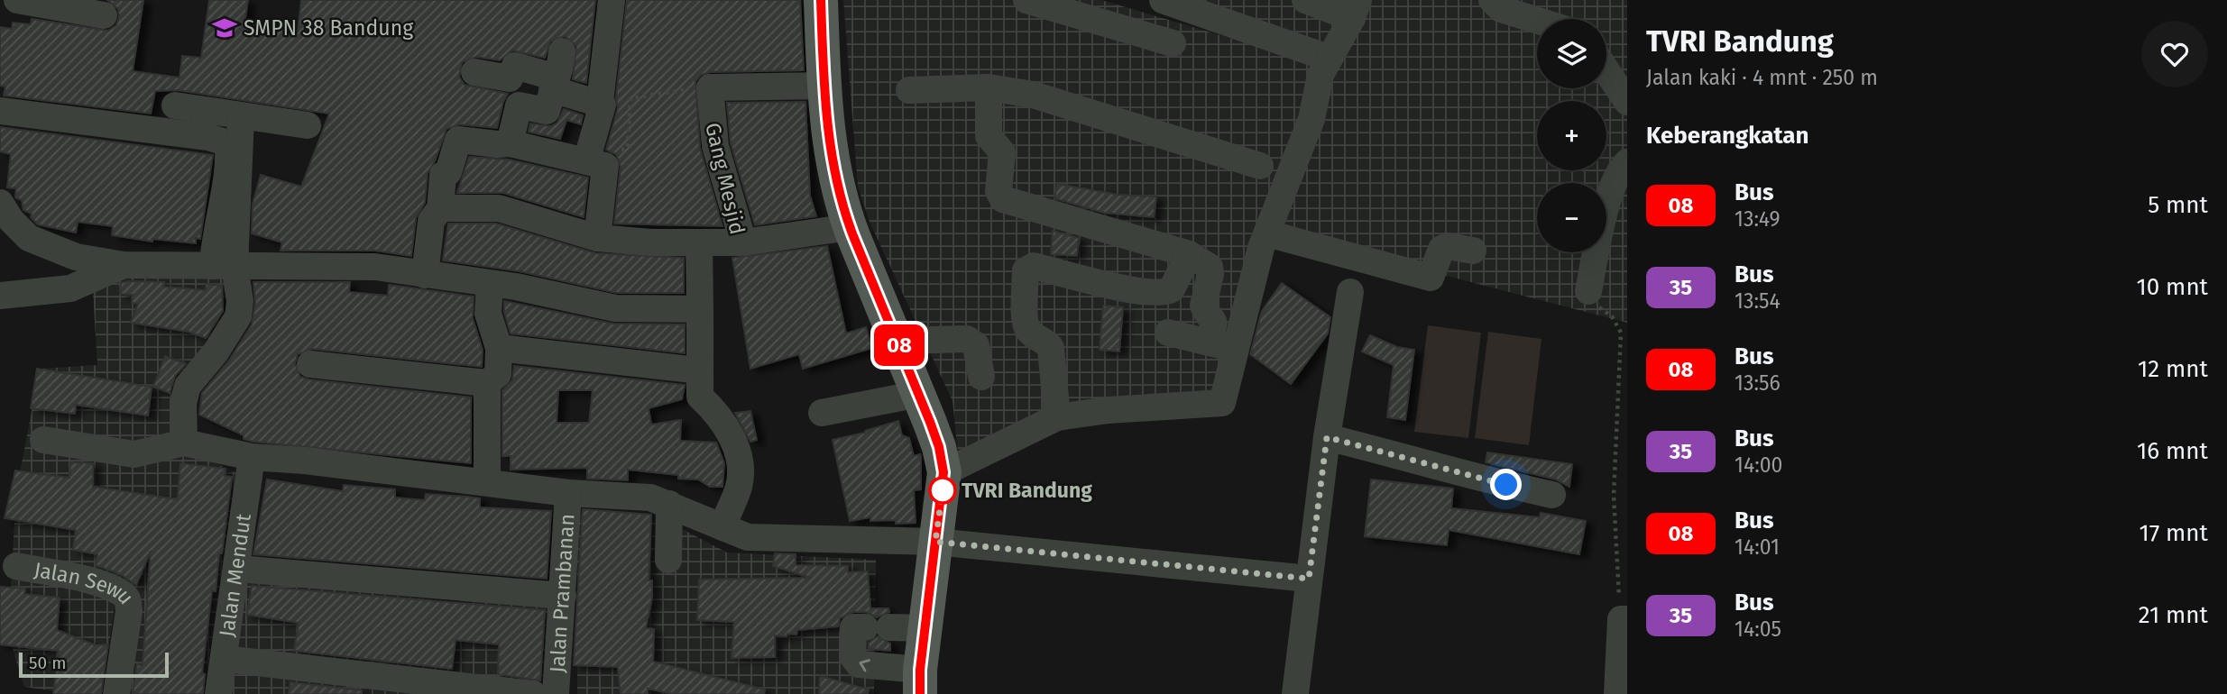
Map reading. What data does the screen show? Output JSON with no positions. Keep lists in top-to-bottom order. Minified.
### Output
{"streets":{"street":["Gang Mesjid","Jalan Mendut","Jalan Sewu","Jalan Prambanan"]},"places":{"school or university":["SMPN 38 Bandung"],"other":["TVRI Bandung"]},"lines":["bus line 08"],"scale_bar":"50 m","page":{"on_map":"08","heading":[["TVRI Bandung","Jalan kaki · 4 mnt · 250 m"],"Keberangkatan"],"map_buttons":["+","−"],"list":[{"mark":"08","name":"Bus","note":"13:49","value":"5 mnt"},{"mark":"35","name":"Bus","note":"13:54","value":"10 mnt"},{"mark":"08","name":"Bus","note":"13:56","value":"12 mnt"},{"mark":"35","name":"Bus","note":"14:00","value":"16 mnt"},{"mark":"08","name":"Bus","note":"14:01","value":"17 mnt"},{"mark":"35","name":"Bus","note":"14:05","value":"21 mnt"}],"scale":"50 m"}}
